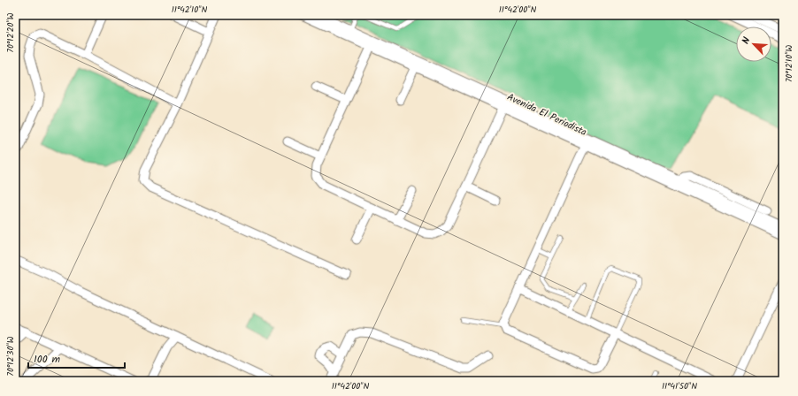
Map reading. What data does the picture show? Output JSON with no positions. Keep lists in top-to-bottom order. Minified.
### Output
{"streets":{"street":["Avenida El Periodista"]},"scale_bar":"100 m","north":"top left","coordinates":["11°42'10\"N","11°42'00\"N","70°12'20\"W","70°12'10\"W","70°12'30\"W","11°41'50\"N"]}
